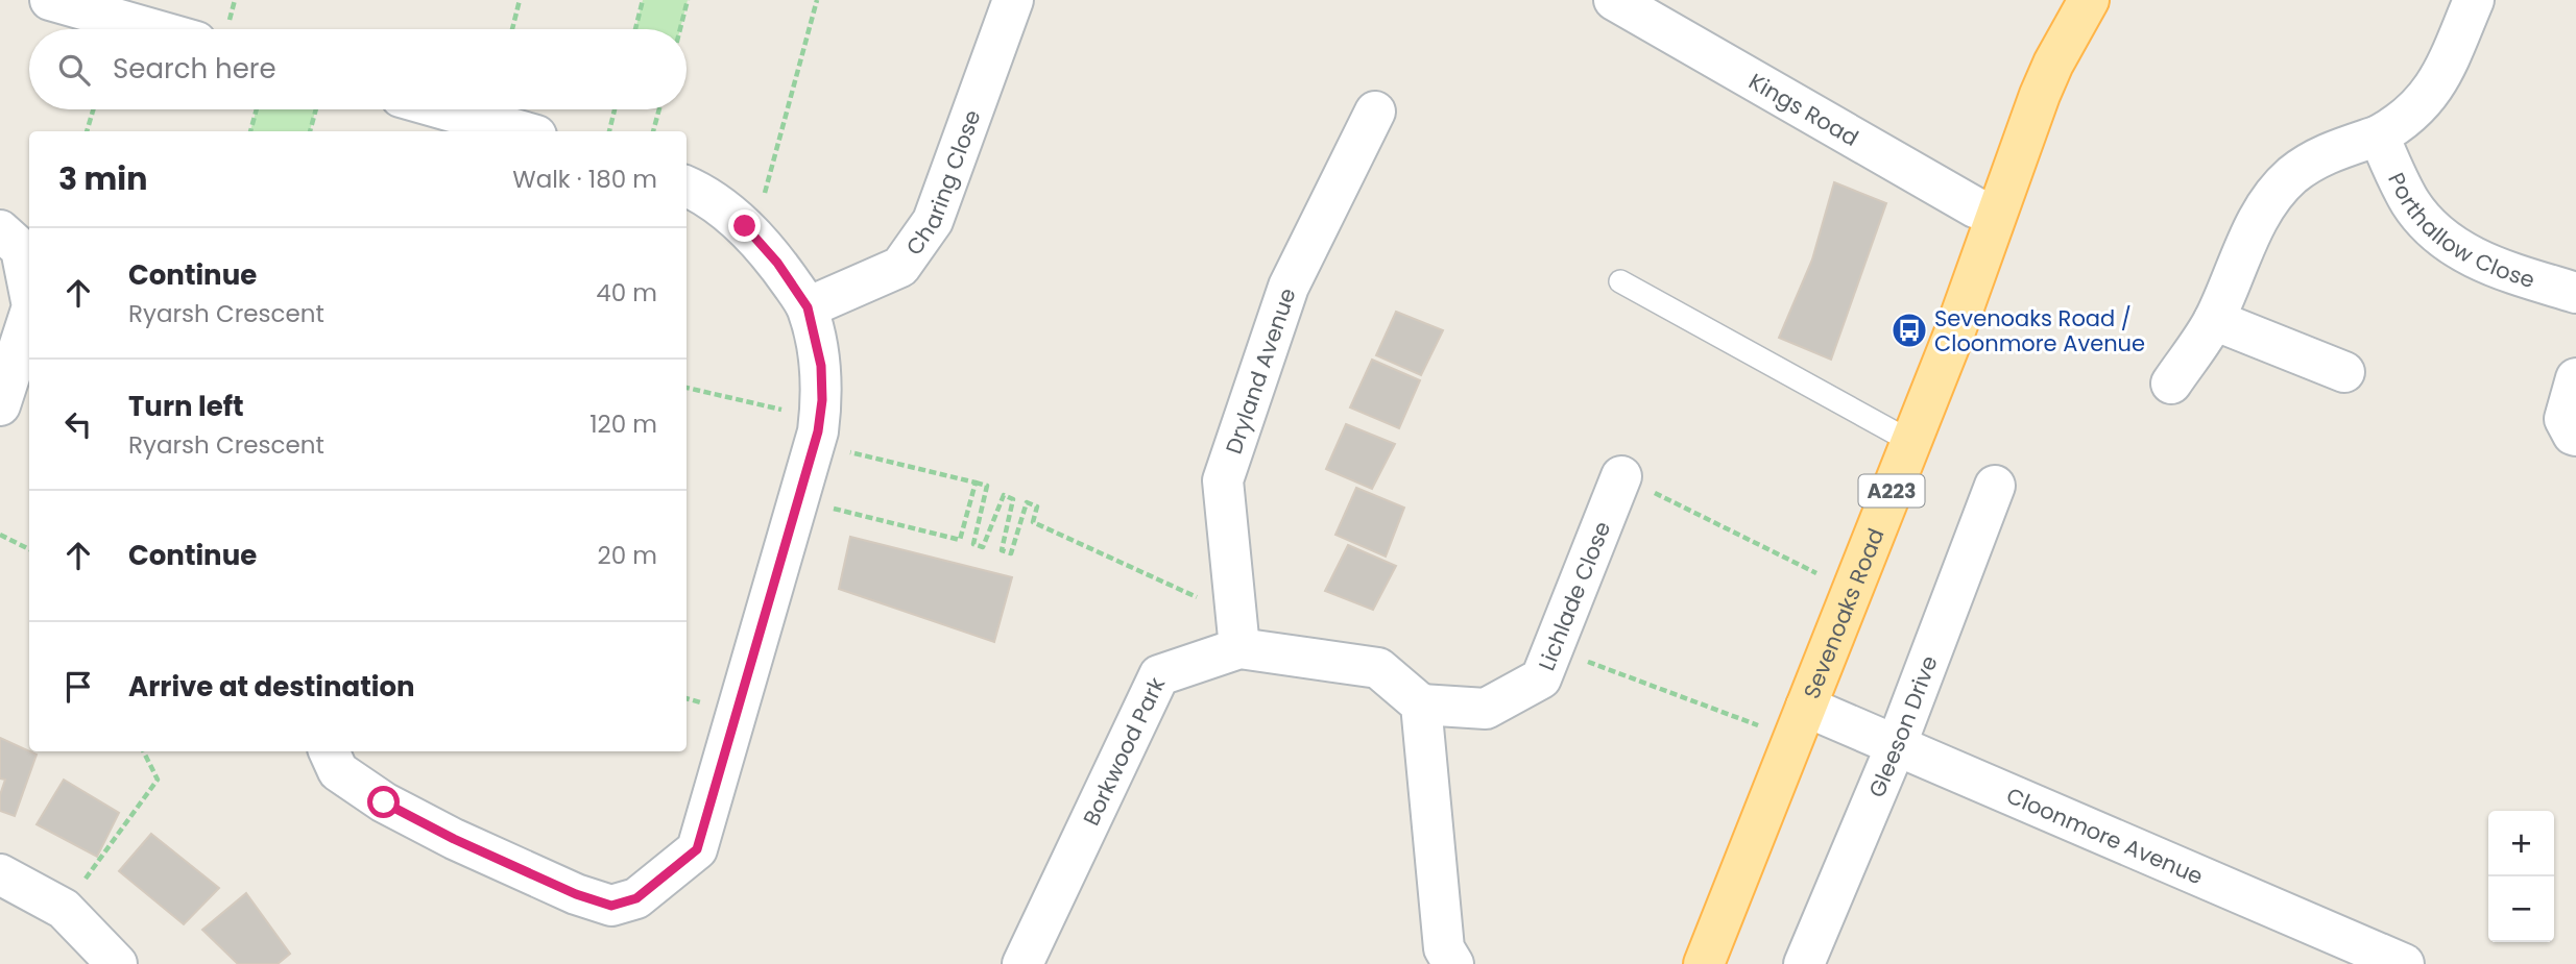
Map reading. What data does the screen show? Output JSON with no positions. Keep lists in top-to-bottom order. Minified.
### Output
{"streets":{"main road":["A223","Sevenoaks Road"],"street":["Kings Road","Charing Close","Porthallow Close","Dryland Avenue","Lichlade Close","Gleeson Drive","Borkwood Park","Cloonmore Avenue"]},"crossings":[["Kings Road","Sevenoaks Road"],["Dryland Avenue","Borkwood Park"],["Lichlade Close","Borkwood Park"],["Sevenoaks Road","Cloonmore Avenue"],["Gleeson Drive","Cloonmore Avenue"]],"places":{"bus stop":["Sevenoaks Road / Cloonmore Avenue"]},"page":{"search":"Search here","heading":["3 min","Walk · 180 m"],"list":[["Continue","Ryarsh Crescent","40 m"],["Turn left","Ryarsh Crescent","120 m"],["Continue","20 m"],"Arrive at destination"],"map_buttons":["+","−"]}}
